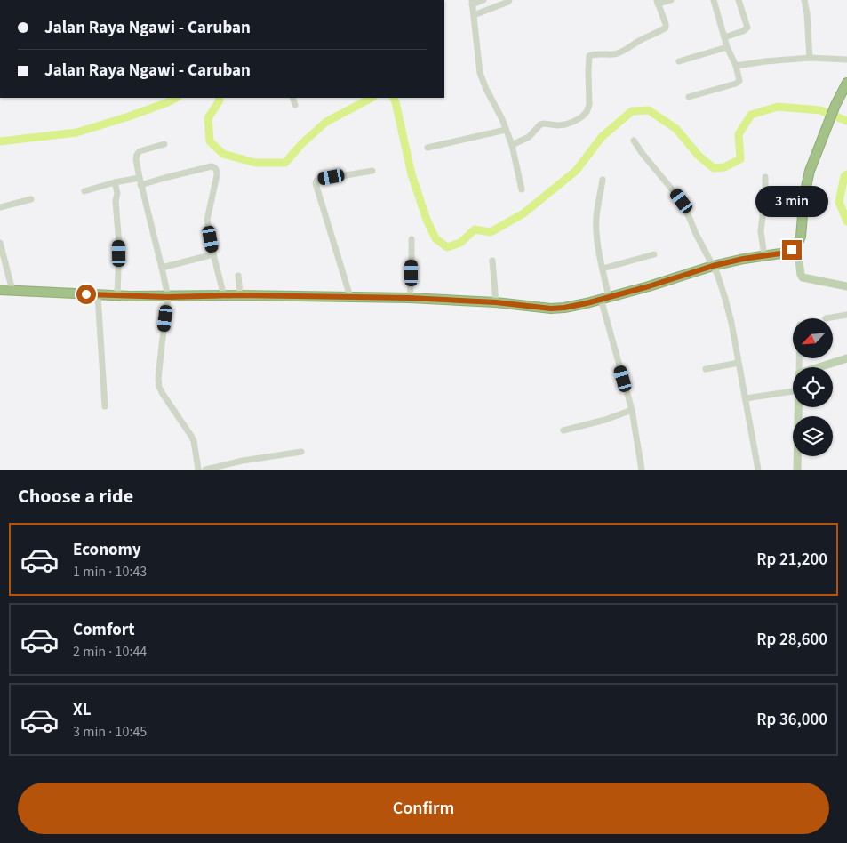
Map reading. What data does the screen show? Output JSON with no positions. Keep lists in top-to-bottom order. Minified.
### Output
{"north":"bottom left","page":{"banner":["Jalan Raya Ngawi - Caruban","Jalan Raya Ngawi - Caruban"],"bubble":"3 min","heading":"Choose a ride","list":[{"name":"Economy","note":"1 min · 10:43","value":"Rp 21,200"},{"name":"Comfort","note":"2 min · 10:44","value":"Rp 28,600"},{"name":"XL","note":"3 min · 10:45","value":"Rp 36,000"}],"buttons":"Confirm"}}
